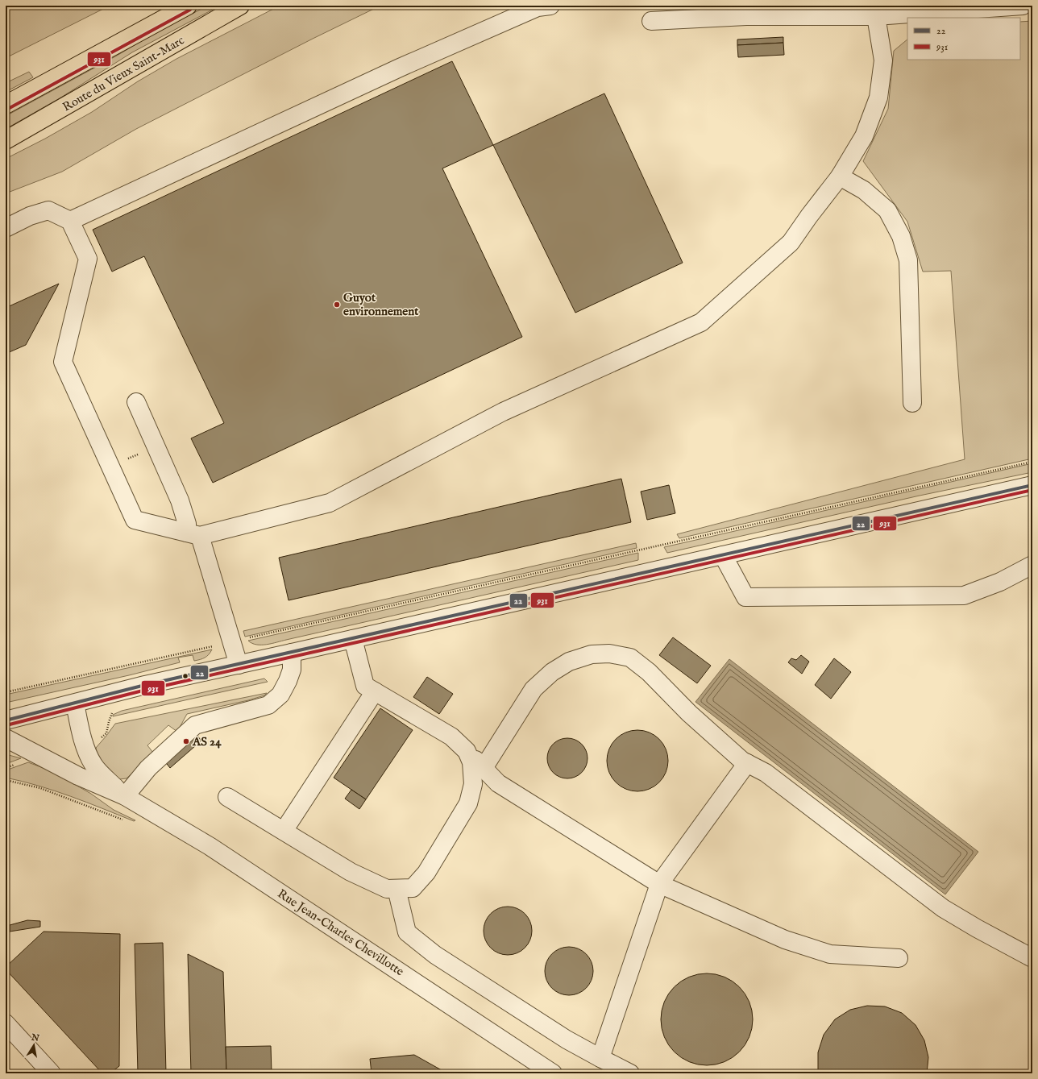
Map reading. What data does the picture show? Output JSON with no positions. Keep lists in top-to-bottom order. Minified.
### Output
{"streets":{"highway":["Route du Vieux Saint-Marc"],"street":["Rue Jean-Charles Chevillotte"]},"places":["Guyot environnement","AS 24"],"lines":["transit line 931","transit line 22"],"legend":["22","931"],"north":"top"}
